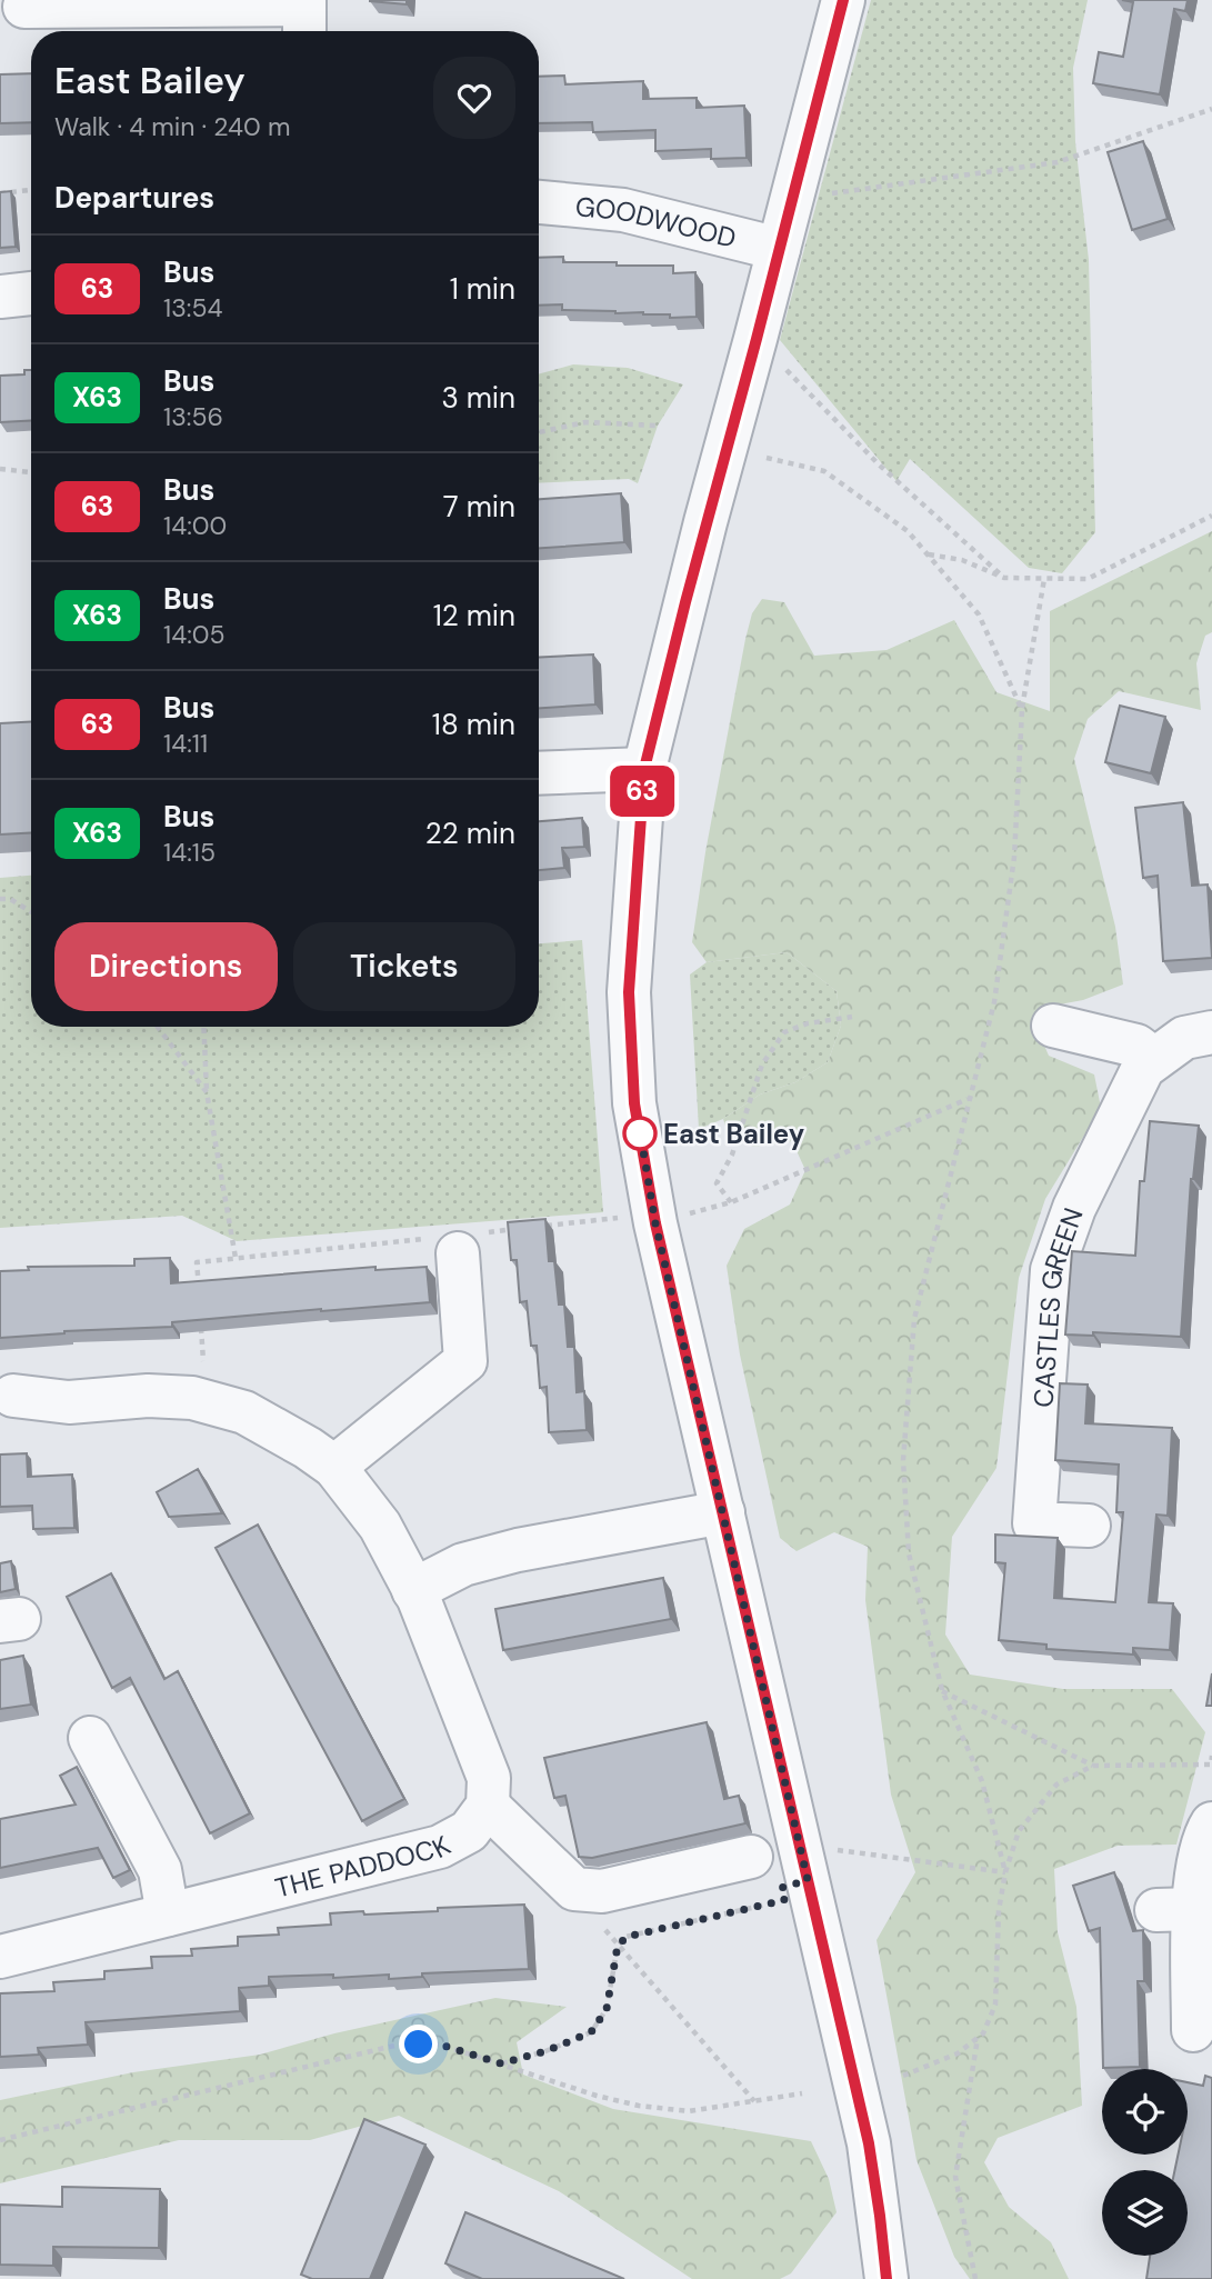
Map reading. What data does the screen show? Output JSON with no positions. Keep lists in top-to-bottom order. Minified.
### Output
{"streets":{"street":["GOODWOOD","CASTLES GREEN","THE PADDOCK"]},"places":["East Bailey"],"lines":["bus line 63"],"page":{"on_map":"63","heading":[["East Bailey","Walk · 4 min · 240 m"],"Departures"],"list":[{"mark":"63","name":"Bus","note":"13:54","value":"1 min"},{"mark":"X63","name":"Bus","note":"13:56","value":"3 min"},{"mark":"63","name":"Bus","note":"14:00","value":"7 min"},{"mark":"X63","name":"Bus","note":"14:05","value":"12 min"},{"mark":"63","name":"Bus","note":"14:11","value":"18 min"},{"mark":"X63","name":"Bus","note":"14:15","value":"22 min"}],"buttons":["Directions","Tickets"]}}
